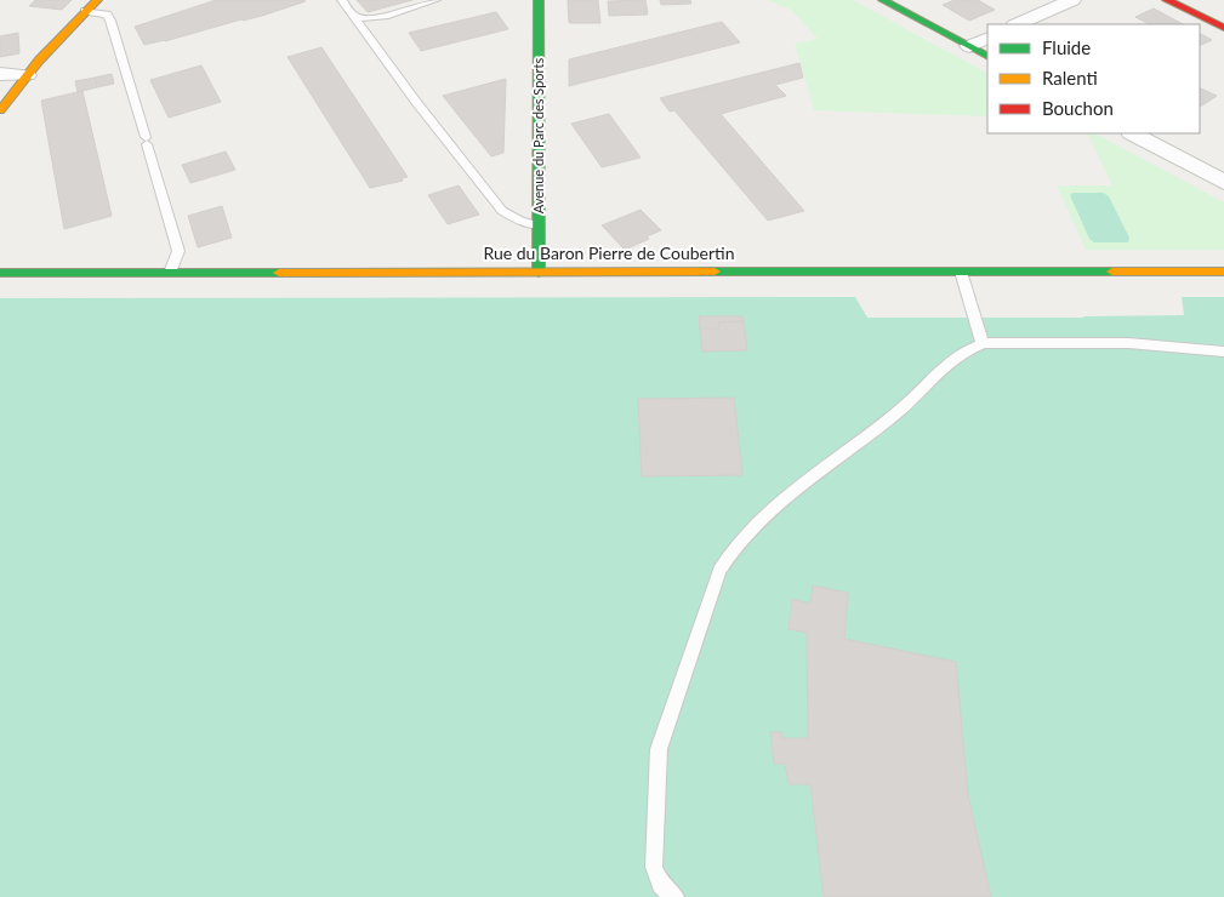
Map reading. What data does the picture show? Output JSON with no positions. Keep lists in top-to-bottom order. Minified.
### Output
{"streets":{"street":["Avenue du Parc des Sports","Rue du Baron Pierre de Coubertin"]},"crossings":[["Avenue du Parc des Sports","Rue du Baron Pierre de Coubertin"]],"legend":["Fluide","Ralenti","Bouchon"]}
